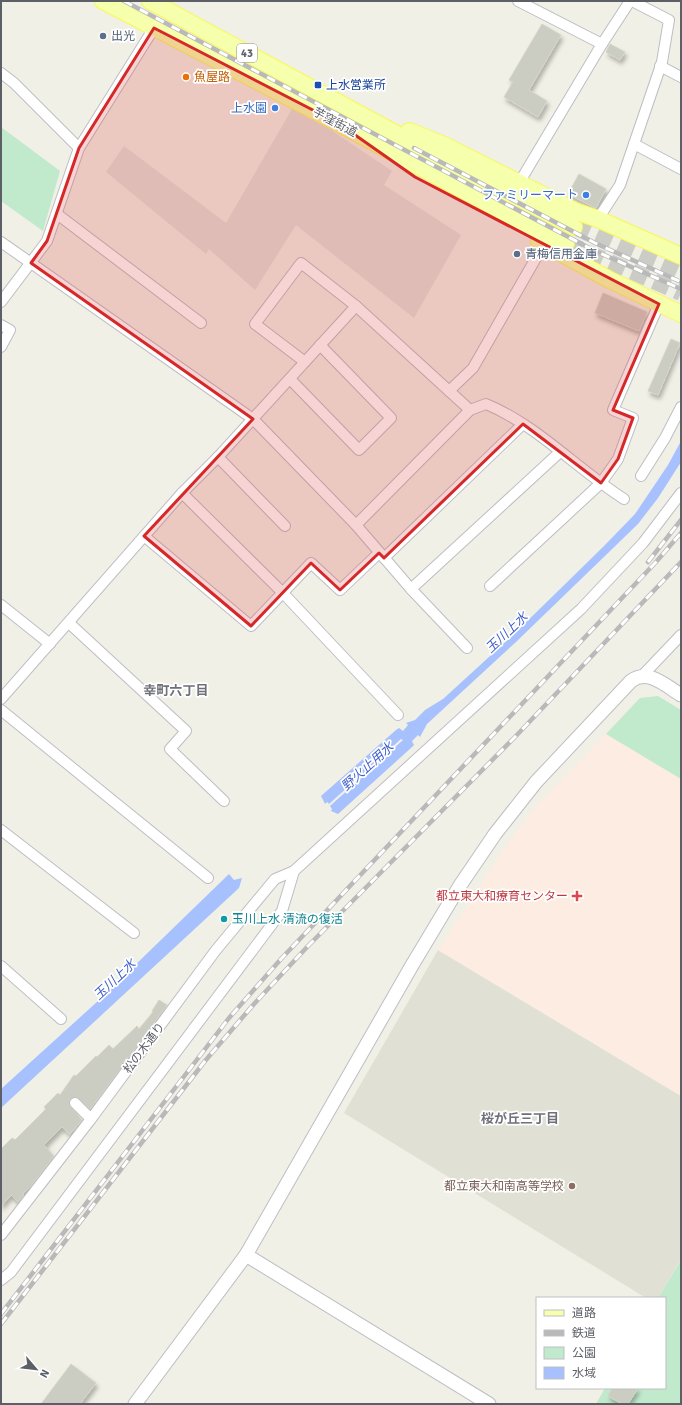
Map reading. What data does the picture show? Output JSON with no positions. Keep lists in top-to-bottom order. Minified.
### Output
{"streets":{"main road":["43","芋窪街道"],"street":["松の木通り"]},"districts":["幸町六丁目","桜が丘三丁目"],"water":["玉川上水","野火止用水"],"places":{"other":["出光","魚屋路","上水園","ファミリーマート","青梅信用金庫","玉川上水 清流の復活","都立東大和南高等学校"],"transit":["上水営業所"],"health":["都立東大和療育センター"]},"legend":["道路","鉄道","公園","水域"],"north":"bottom right"}
